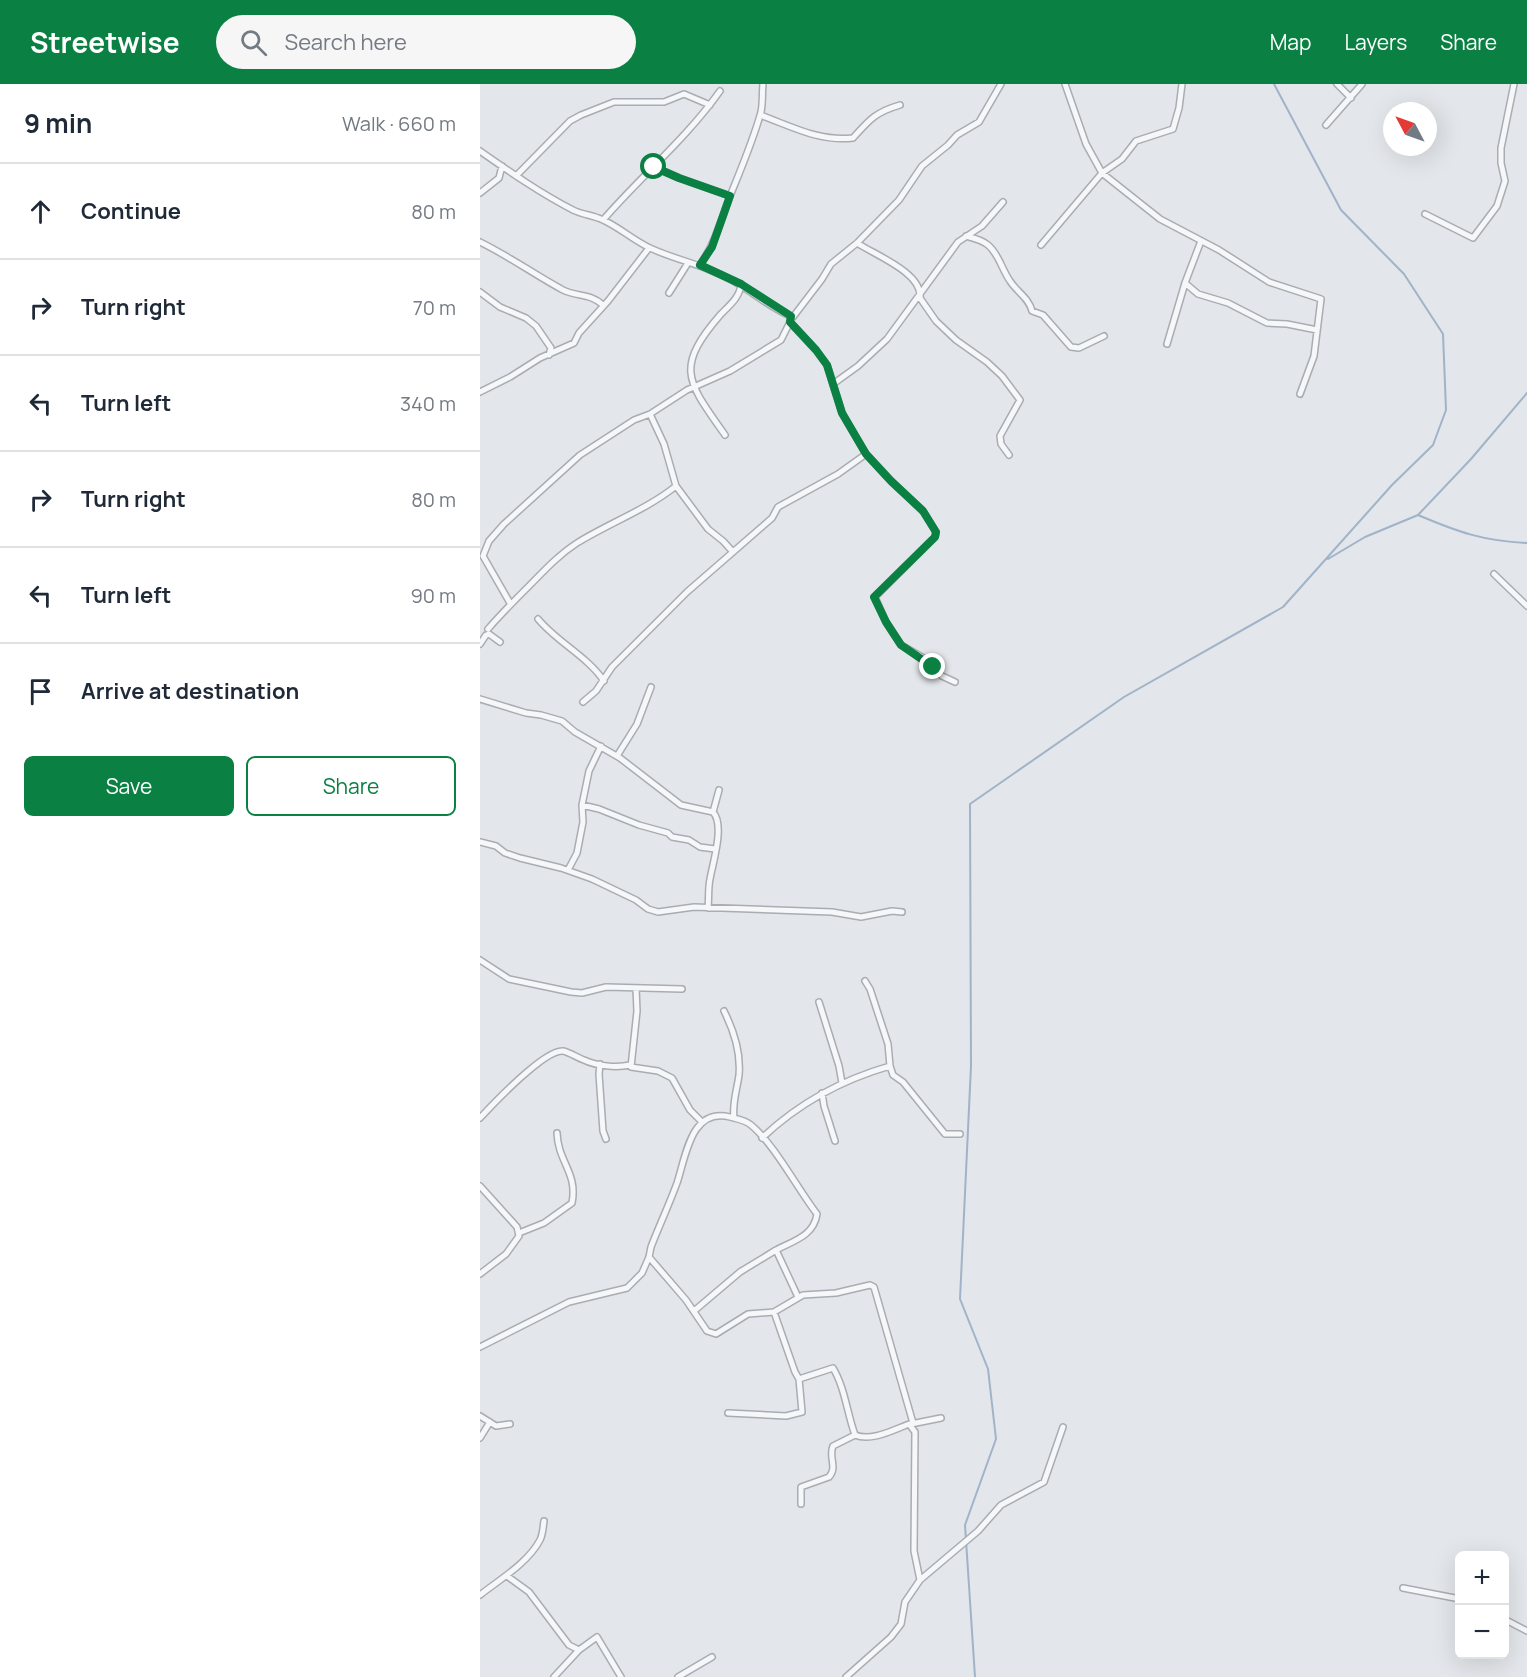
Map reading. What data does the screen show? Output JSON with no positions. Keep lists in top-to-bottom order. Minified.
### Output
{"north":"top left","page":{"header":"Streetwise","search":"Search here","nav":["Map","Layers","Share"],"heading":["9 min","Walk · 660 m"],"list":[["Continue","80 m"],["Turn right","70 m"],["Turn left","340 m"],["Turn right","80 m"],["Turn left","90 m"],"Arrive at destination"],"buttons":["Save","Share"],"map_buttons":["+","−"]}}
